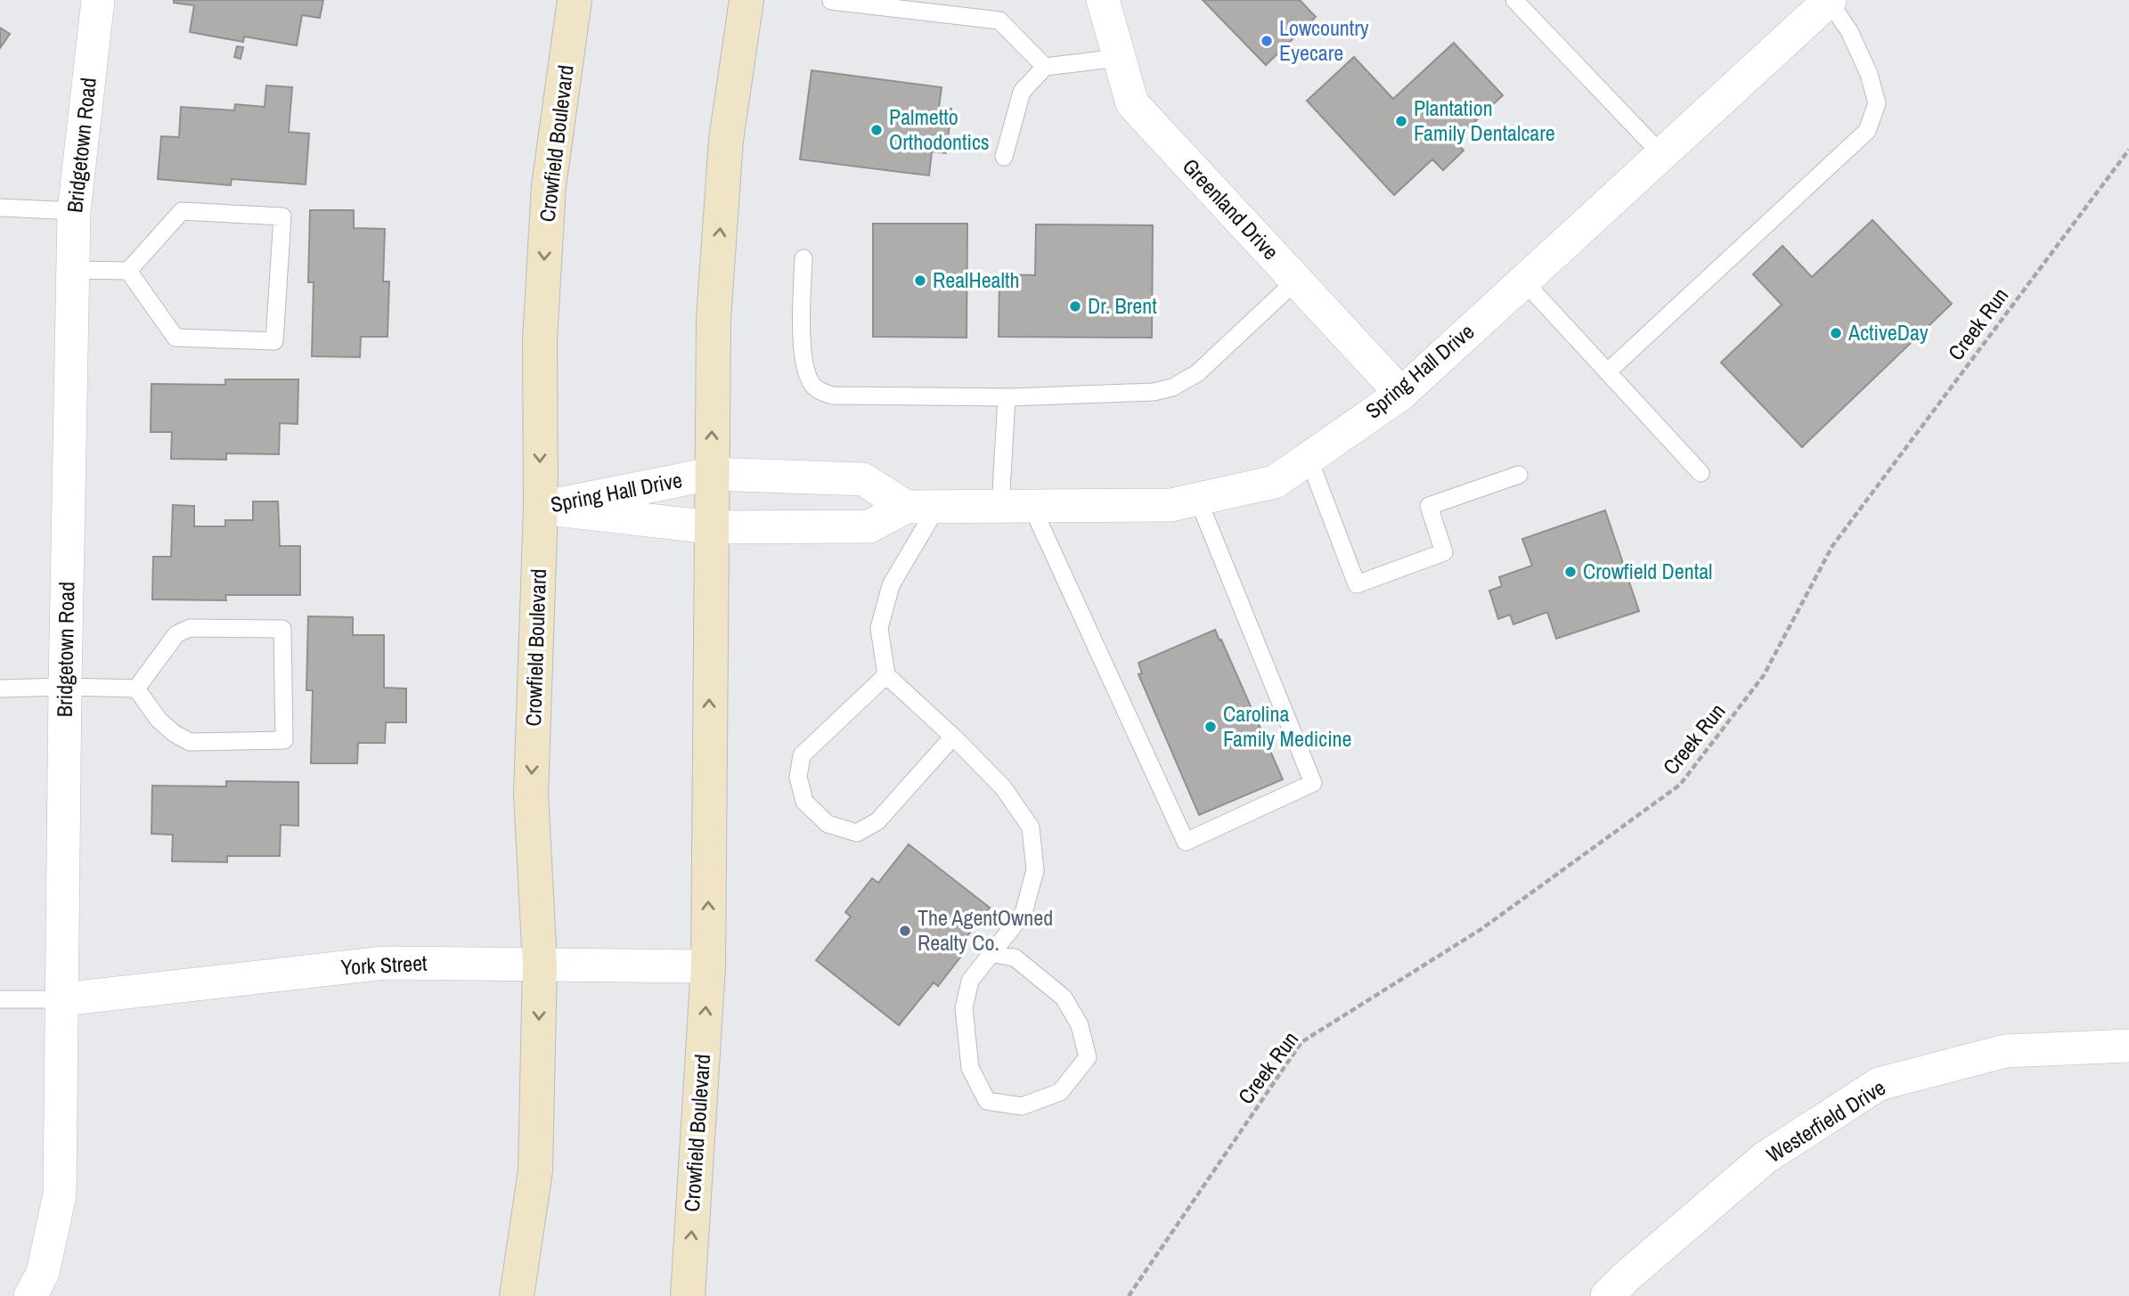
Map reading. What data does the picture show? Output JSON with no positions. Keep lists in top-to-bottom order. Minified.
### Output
{"streets":{"main road":["Crowfield Boulevard"],"street":["Bridgetown Road","Greenland Drive","Spring Hall Drive","York Street","Westerfield Drive"],"path":["Creek Run"]},"crossings":[["Crowfield Boulevard","Spring Hall Drive"],["Crowfield Boulevard","York Street"],["Bridgetown Road","York Street"],["Greenland Drive","Spring Hall Drive"]],"places":["Lowcountry Eyecare","Plantation Family Dentalcare","Palmetto Orthodontics","RealHealth","Dr. Brent","ActiveDay","Crowfield Dental","Carolina Family Medicine","The AgentOwned Realty Co."]}
